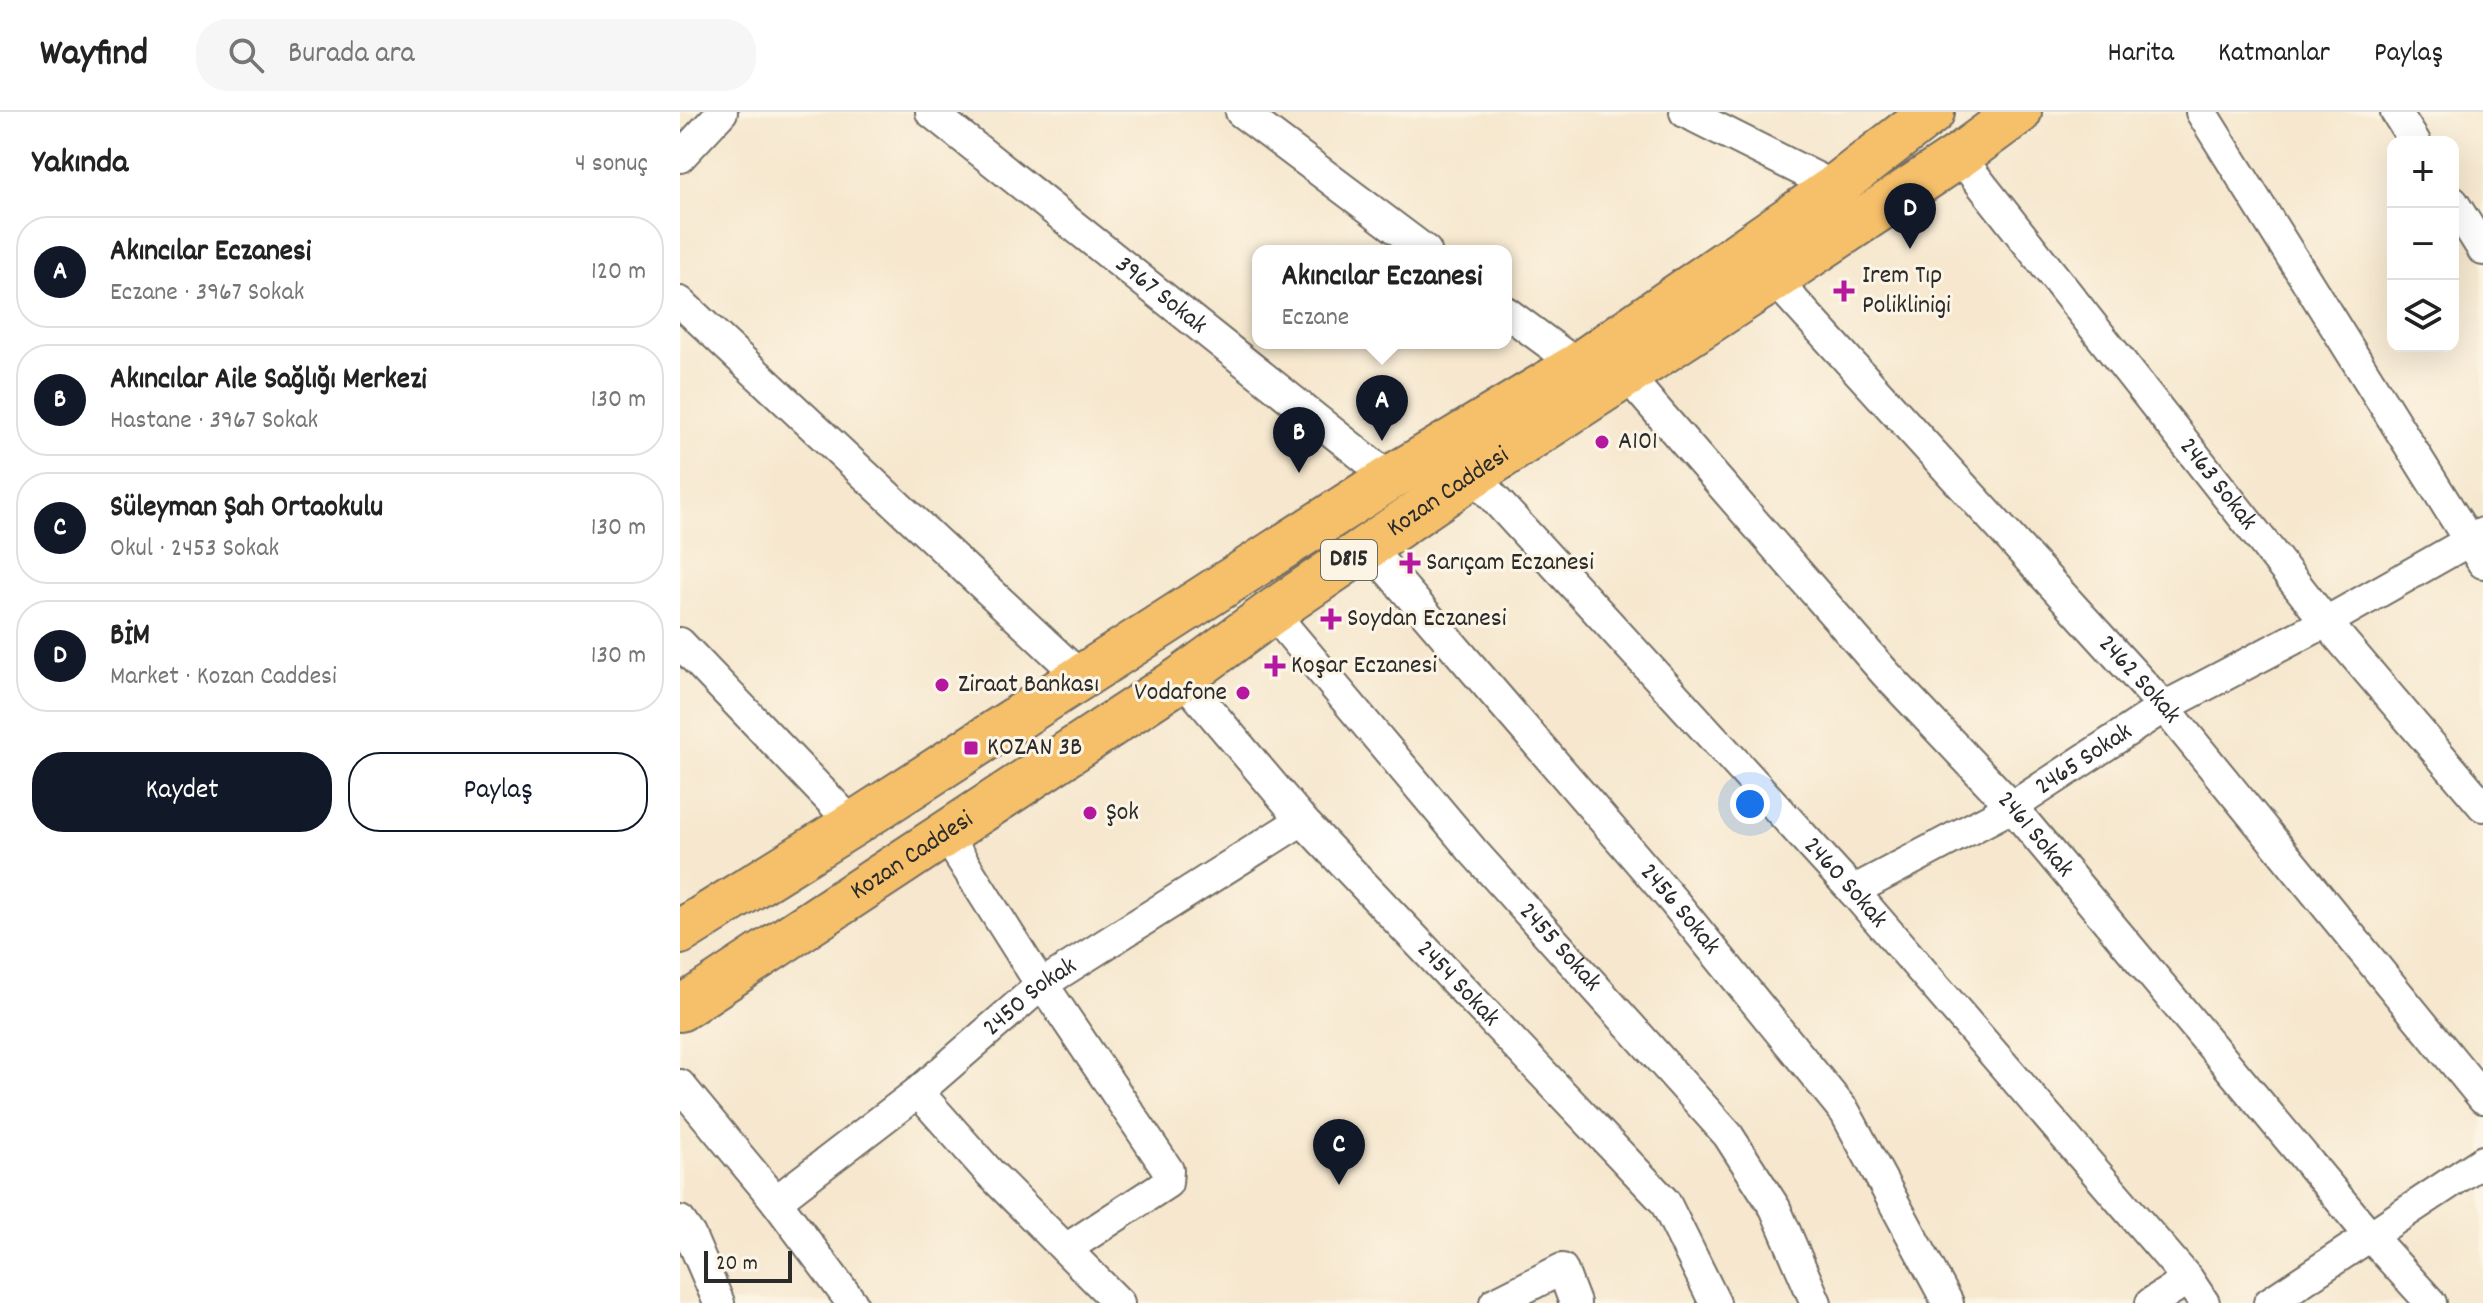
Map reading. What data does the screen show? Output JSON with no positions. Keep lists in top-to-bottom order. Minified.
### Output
{"streets":{"highway":["Kozan Caddesi","D815"],"street":["3967 Sokak","2463 Sokak","2462 Sokak","2465 Sokak","2461 Sokak","2460 Sokak","2456 Sokak","2455 Sokak","2454 Sokak","2450 Sokak"]},"crossings":[["3967 Sokak","Kozan Caddesi"],["2463 Sokak","Kozan Caddesi"],["2463 Sokak","2465 Sokak"],["Kozan Caddesi","2462 Sokak"],["Kozan Caddesi","2461 Sokak"],["Kozan Caddesi","2460 Sokak"],["Kozan Caddesi","2456 Sokak"],["Kozan Caddesi","2455 Sokak"],["Kozan Caddesi","2454 Sokak"],["2462 Sokak","2465 Sokak"],["2465 Sokak","2461 Sokak"],["2465 Sokak","2460 Sokak"],["2454 Sokak","2450 Sokak"]],"places":{"health":["Irem Tıp Poliklinigi","Sarıçam Eczanesi","Soydan Eczanesi","Koşar Eczanesi"],"other":["A101","Ziraat Bankası","Vodafone","Şok"],"transit":["KOZAN 3B"]},"scale_bar":"20 m","page":{"header":"Wayfind","search":"Burada ara","nav":["Harita","Katmanlar","Paylaş"],"heading":["Yakında","4 sonuç"],"map_buttons":["+","−"],"pins":["D","A","B","C"],"list":[{"mark":"A","name":"Akıncılar Eczanesi","note":"Eczane · 3967 Sokak","value":"120 m"},{"mark":"B","name":"Akıncılar Aile Sağlığı Merkezi","note":"Hastane · 3967 Sokak","value":"130 m"},{"mark":"C","name":"Süleyman Şah Ortaokulu","note":"Okul · 2453 Sokak","value":"130 m"},{"mark":"D","name":"BİM","note":"Market · Kozan Caddesi","value":"130 m"}],"popup":["Akıncılar Eczanesi","Eczane"],"buttons":["Kaydet","Paylaş"],"scale":"20 m"}}
